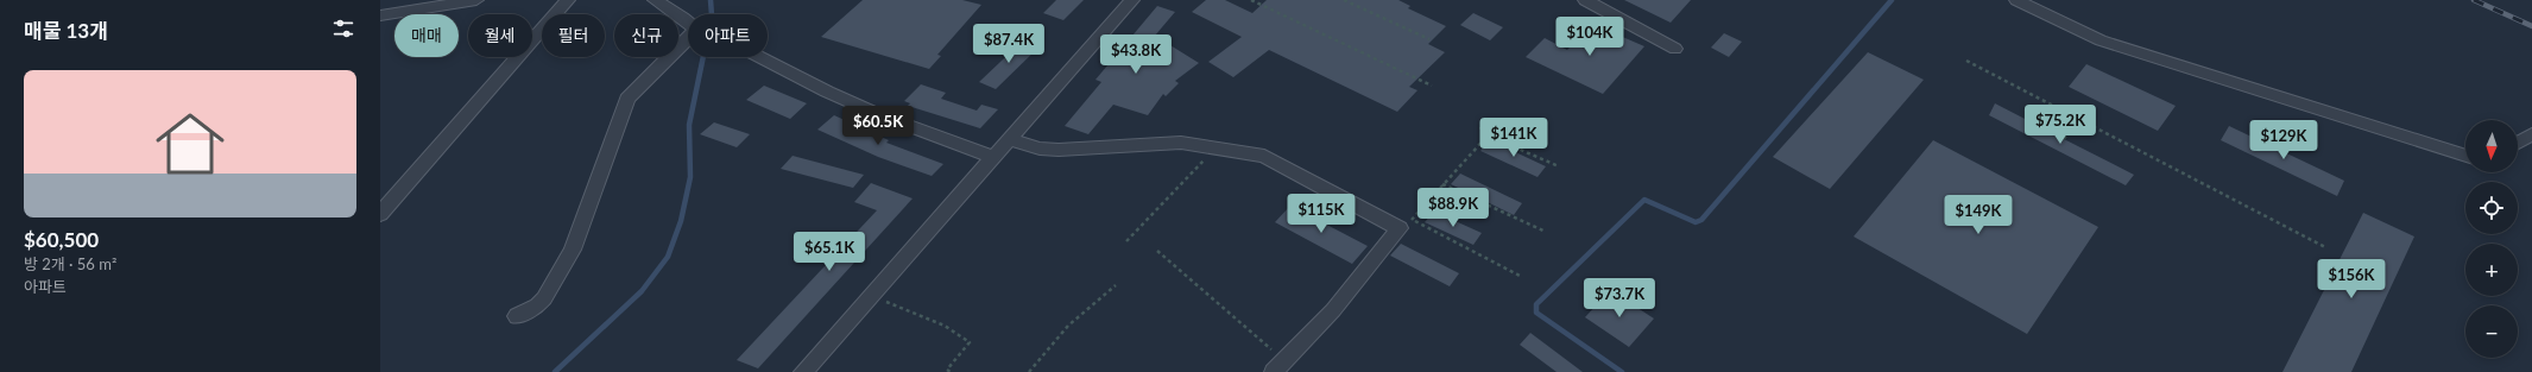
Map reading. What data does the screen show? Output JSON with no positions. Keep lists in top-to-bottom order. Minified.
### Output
{"north":"bottom","page":{"heading":"매물 13개","chip":["매매","월세","필터","신규","아파트"],"price":["$104K","$87.4K","$43.8K","$75.2K","$60.5K","$141K","$129K","$88.9K","$115K","$149K","$65.1K","$156K","$73.7K"],"list":[{"name":"$60,500","note":"방 2개 · 56 m² · 아파트"}],"map_buttons":["+","−"]}}
